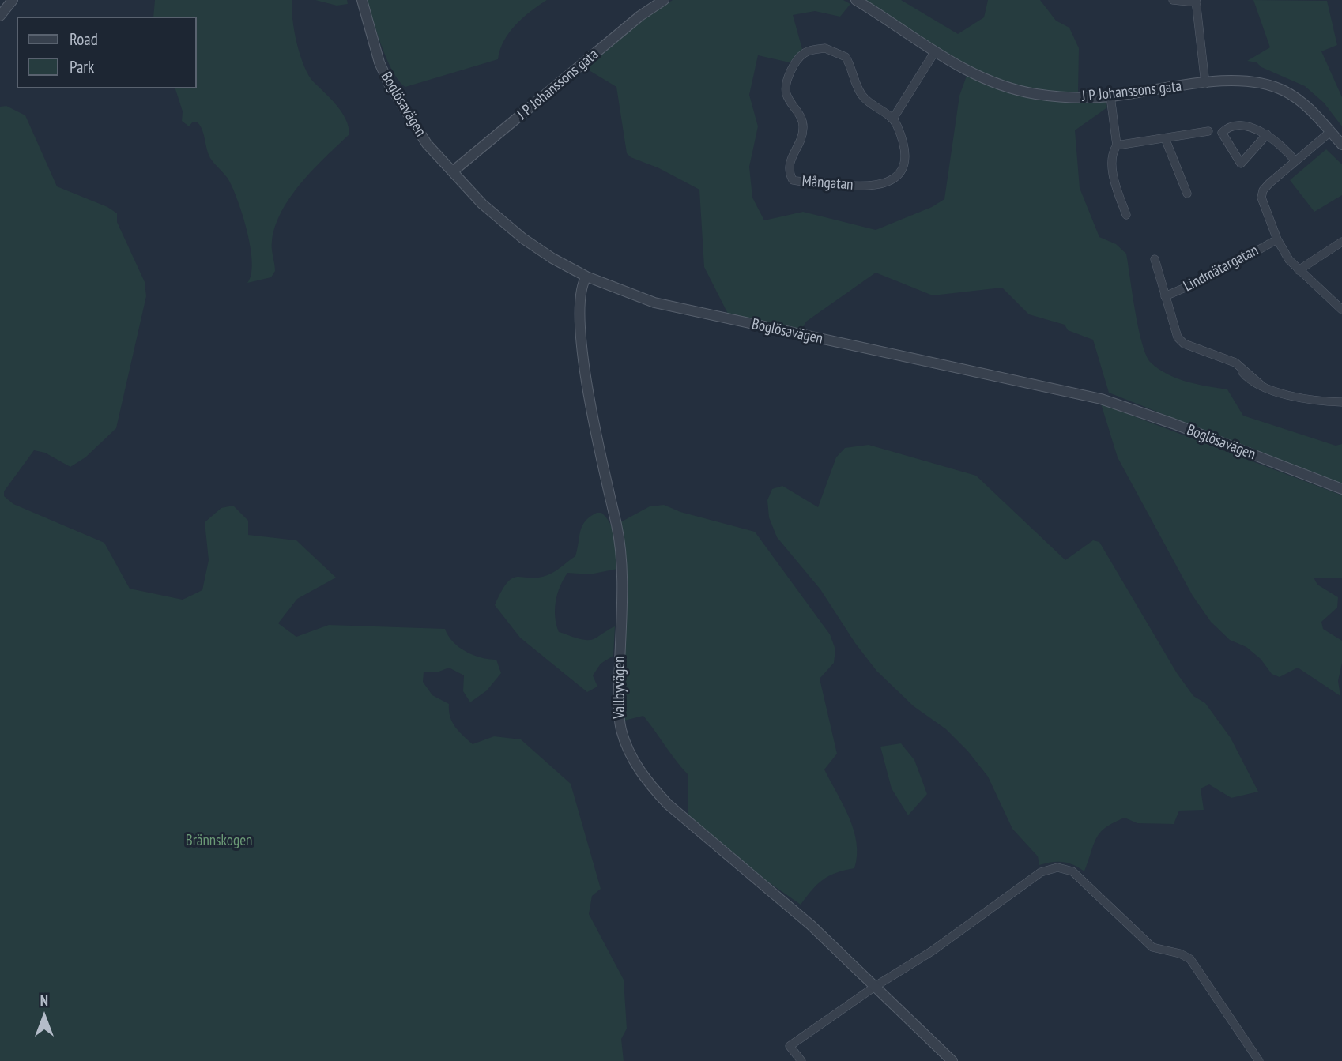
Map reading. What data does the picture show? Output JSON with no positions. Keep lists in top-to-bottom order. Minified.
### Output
{"streets":{"street":["J P Johanssons gata","Boglösavägen","Mångatan","Lindmätargatan","Vallbyvägen"]},"crossings":[["J P Johanssons gata","Boglösavägen"],["Boglösavägen","Vallbyvägen"]],"parks":["Brännskogen"],"legend":["Road","Park"],"north":"top"}
